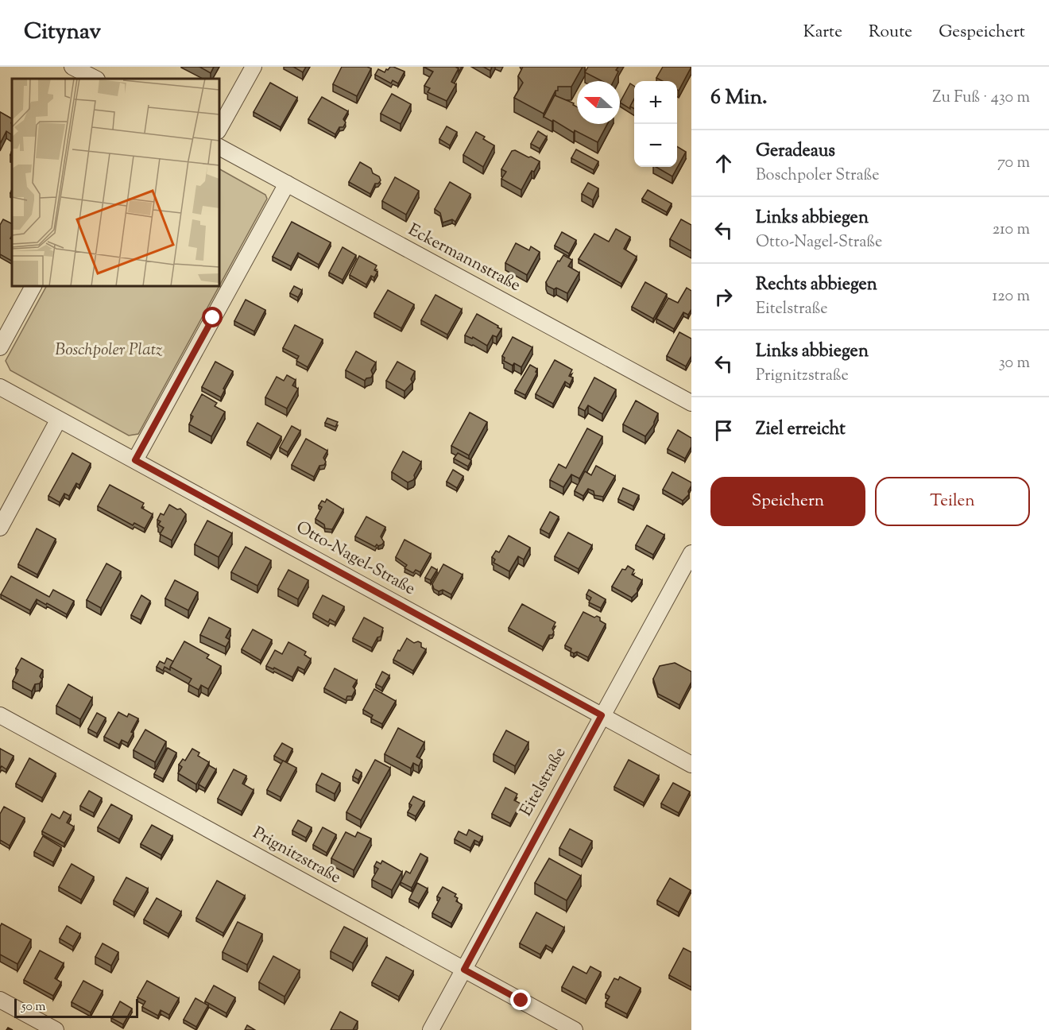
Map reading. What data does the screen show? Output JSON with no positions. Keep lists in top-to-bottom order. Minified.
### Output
{"streets":{"street":["Eckermannstraße","Otto-Nagel-Straße","Eitelstraße","Prignitzstraße"]},"crossings":[["Otto-Nagel-Straße","Eitelstraße"],["Eitelstraße","Prignitzstraße"]],"parks":["Boschpoler Platz"],"scale_bar":"50 m","north":"left","page":{"header":"Citynav","nav":["Karte","Route","Gespeichert"],"heading":["6 Min.","Zu Fuß · 430 m"],"map_buttons":["+","−"],"list":[["Geradeaus","Boschpoler Straße","70 m"],["Links abbiegen","Otto-Nagel-Straße","210 m"],["Rechts abbiegen","Eitelstraße","120 m"],["Links abbiegen","Prignitzstraße","30 m"],"Ziel erreicht"],"buttons":["Speichern","Teilen"],"scale":"50 m"}}
